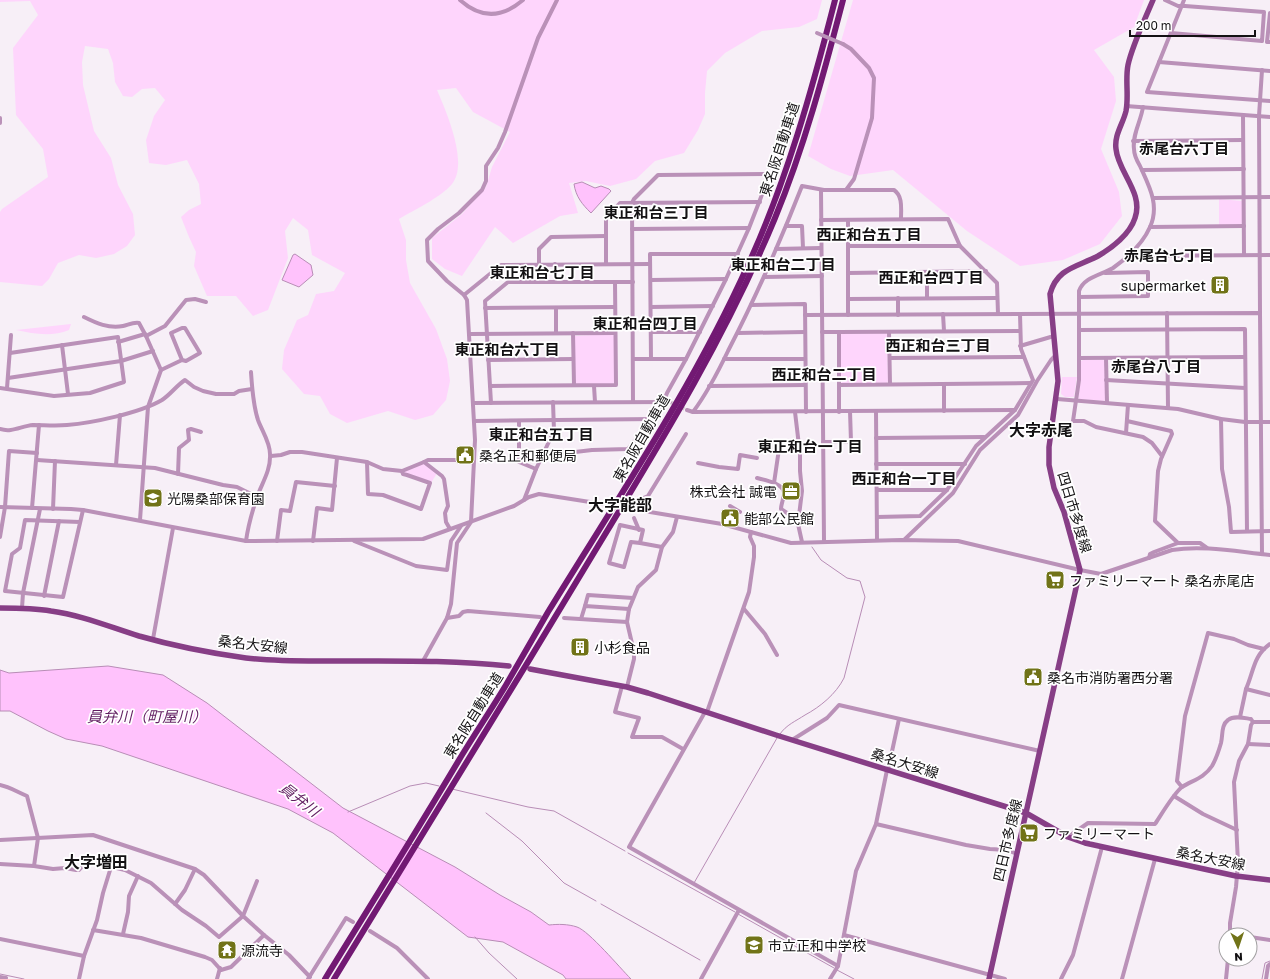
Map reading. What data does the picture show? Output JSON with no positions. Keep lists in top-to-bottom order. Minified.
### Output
{"streets":{"highway":["東名阪自動車道"],"main road":["四日市多度線","桑名大安線"]},"crossings":[["四日市多度線","桑名大安線"]],"districts":["赤尾台六丁目","東正和台三丁目","西正和台五丁目","赤尾台七丁目","東正和台二丁目","東正和台七丁目","西正和台四丁目","東正和台四丁目","西正和台三丁目","東正和台六丁目","赤尾台八丁目","西正和台二丁目","大字赤尾","東正和台五丁目","東正和台一丁目","西正和台一丁目","大字能部","大字増田"],"water":["員弁川（町屋川）","員弁川"],"places":{"building":["supermarket","小杉食品"],"public building":["桑名正和郵便局","能部公民館","桑名市消防署西分署"],"office":["株式会社 誠電"],"school or university":["光陽桑部保育園","市立正和中学校"],"supermarket":["ファミリーマート 桑名赤尾店","ファミリーマート"],"temple":["源流寺"]},"scale_bar":"200 m","north":"bottom"}
